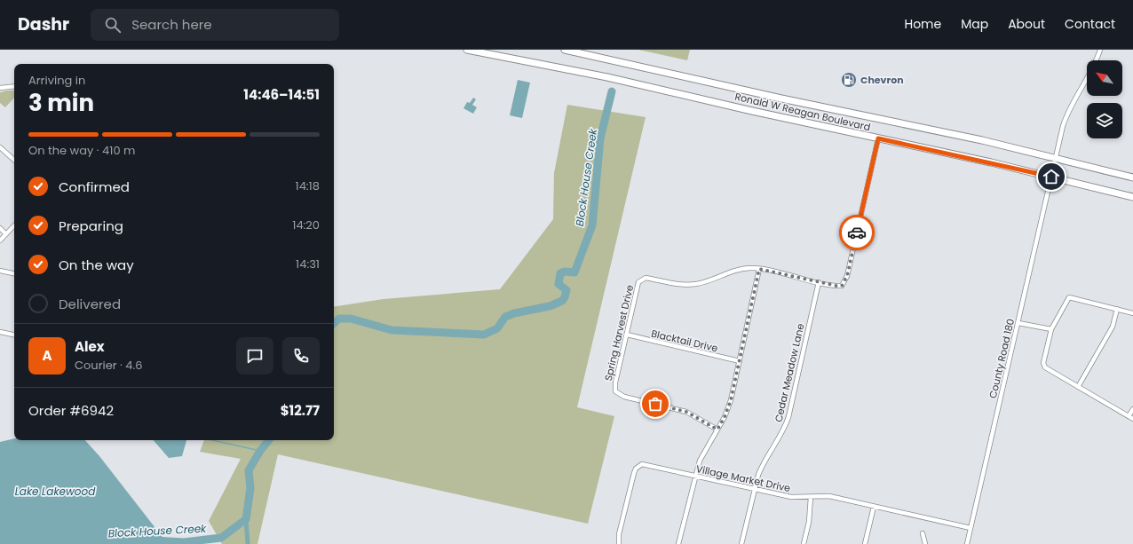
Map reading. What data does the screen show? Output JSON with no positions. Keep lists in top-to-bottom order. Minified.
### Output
{"streets":{"main road":["Ronald W Reagan Boulevard"],"street":["Spring Harvest Drive","Blacktail Drive","County Road 180","Cedar Meadow Lane","Village Market Drive"]},"crossings":[["Ronald W Reagan Boulevard","County Road 180"],["Spring Harvest Drive","Blacktail Drive"],["County Road 180","Village Market Drive"],["Cedar Meadow Lane","Village Market Drive"]],"water":["Block House Creek","Lake Lakewood"],"places":{"fuel station":["Chevron"]},"north":"top left","page":{"header":"Dashr","search":"Search here","nav":["Home","Map","About","Contact"],"heading":["3 min","Arriving in","14:46–14:51"],"panel":["Alex","Courier · 4.6","Order #6942","$12.77"],"bar":"On the way · 410 m","list":[["Confirmed","14:18"],["Preparing","14:20"],["On the way","14:31"],"Delivered"],"round":"A"}}
